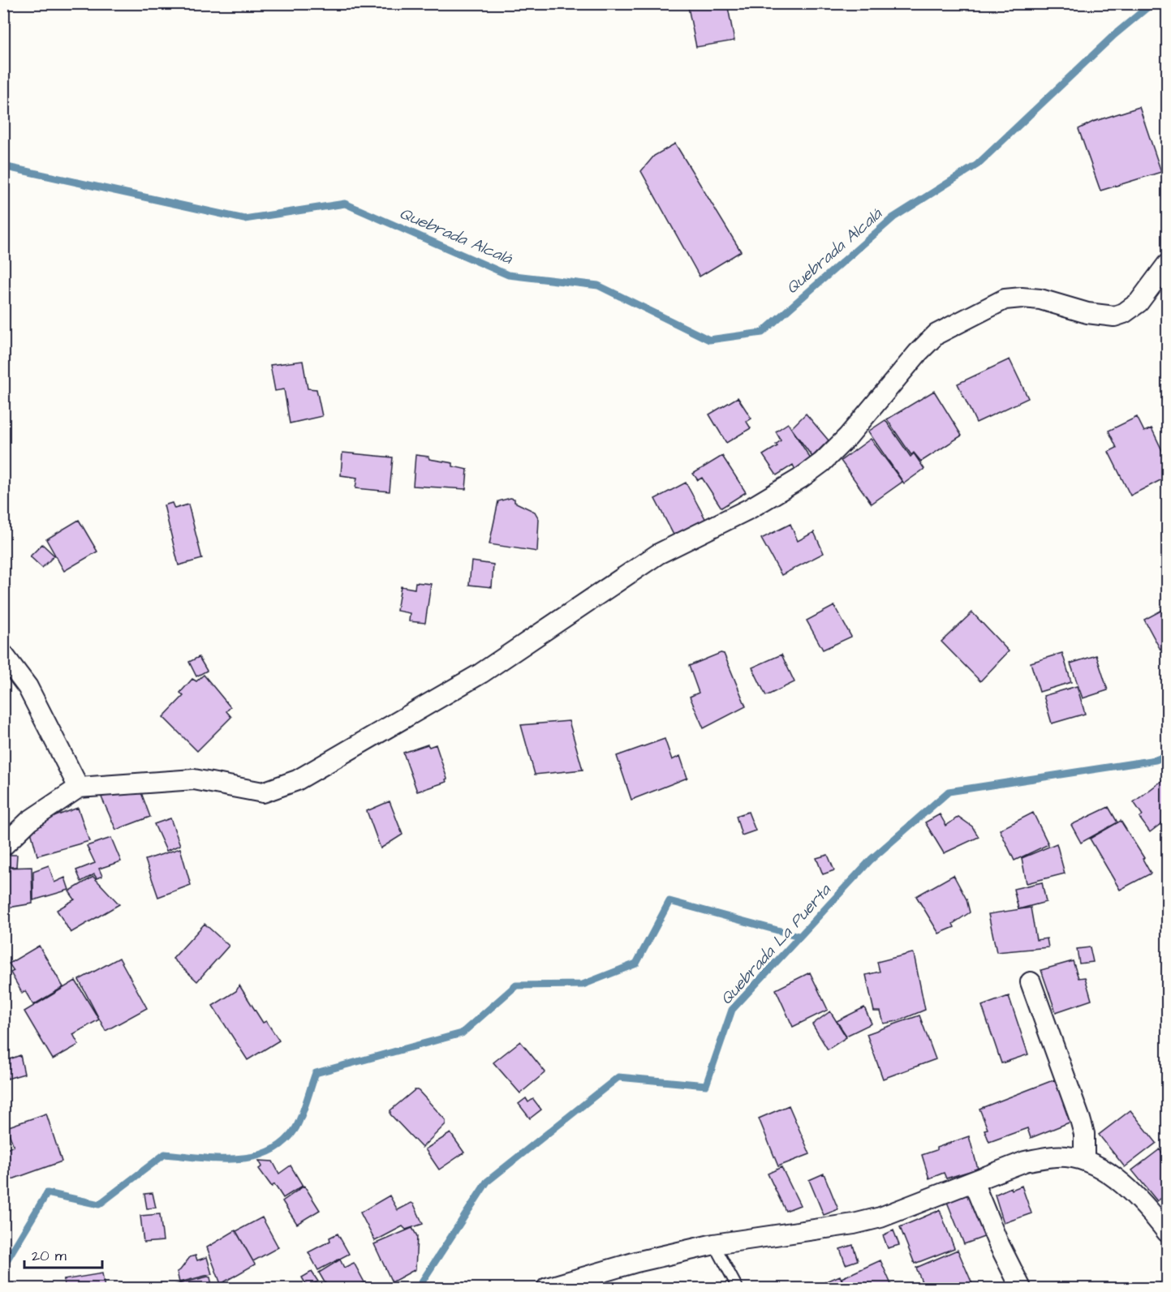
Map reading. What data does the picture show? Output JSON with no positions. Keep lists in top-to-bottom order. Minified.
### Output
{"water":["Quebrada Alcalá","Quebrada La Puerta"],"scale_bar":"20 m"}
